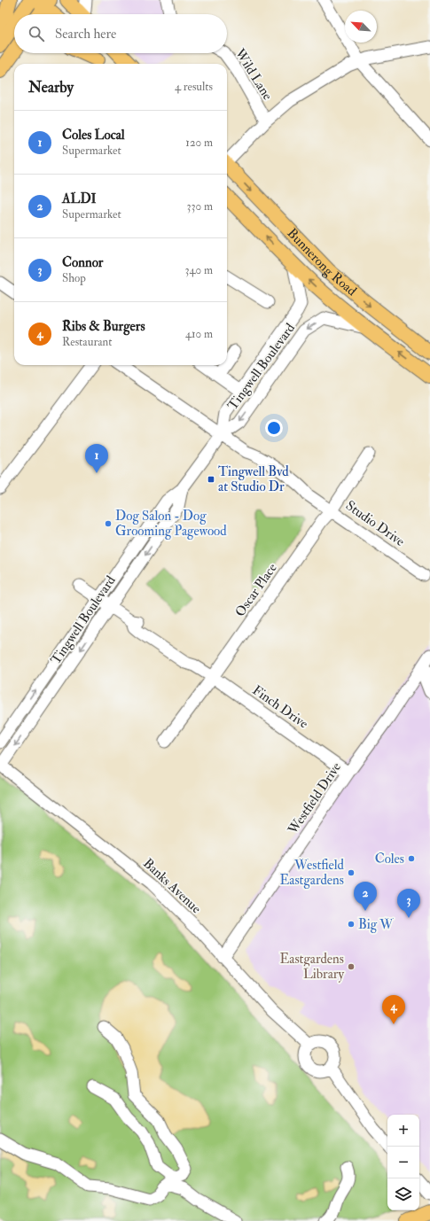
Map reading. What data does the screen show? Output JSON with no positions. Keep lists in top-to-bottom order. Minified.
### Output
{"streets":{"main road":["Bunnerong Road"],"street":["Wild Lane","Tingwell Boulevard","Studio Drive","Oscar Place","Finch Drive","Westfield Drive","Banks Avenue"]},"crossings":[["Bunnerong Road","Tingwell Boulevard"],["Tingwell Boulevard","Studio Drive"],["Tingwell Boulevard","Finch Drive"],["Tingwell Boulevard","Banks Avenue"],["Studio Drive","Oscar Place"],["Oscar Place","Finch Drive"],["Finch Drive","Westfield Drive"],["Westfield Drive","Banks Avenue"]],"places":{"transit":["Tingwell Bvd at Studio Dr"],"other":["Dog Salon - Dog Grooming Pagewood","Coles","Westfield Eastgardens","Big W","Eastgardens Library"]},"north":"top left","page":{"search":"Search here","heading":["Nearby","4 results"],"list":[{"mark":"1","name":"Coles Local","note":"Supermarket","value":"120 m"},{"mark":"2","name":"ALDI","note":"Supermarket","value":"330 m"},{"mark":"3","name":"Connor","note":"Shop","value":"340 m"},{"mark":"4","name":"Ribs & Burgers","note":"Restaurant","value":"410 m"}],"pins":["1","2","3","4"],"map_buttons":["+","−"]}}
